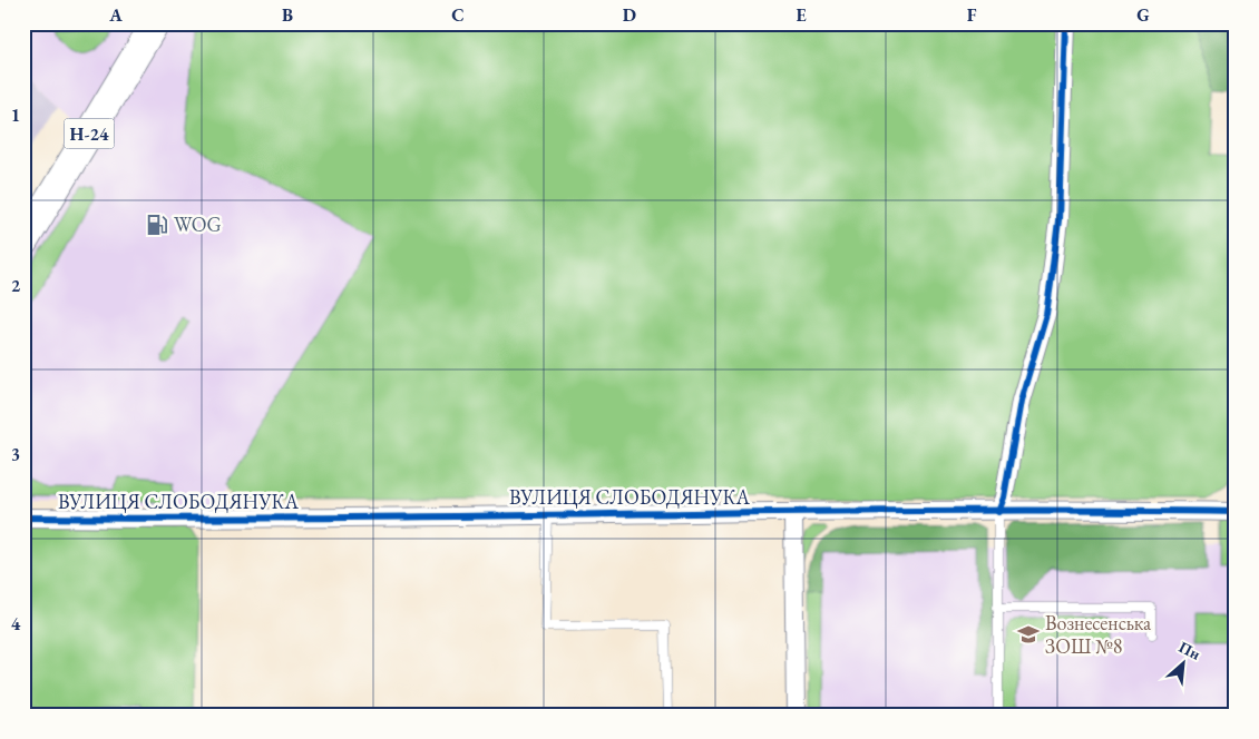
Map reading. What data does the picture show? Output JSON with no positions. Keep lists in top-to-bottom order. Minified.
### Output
{"streets":{"main road":["Н-24"],"street":["ВУЛИЦЯ СЛОБОДЯНУКА"]},"places":{"fuel station":["WOG"],"school or university":["Вознесенська ЗОШ №8"]},"north":"top right","grid":{"columns":["A","B","C","D","E","F","G"],"rows":["1","2","3","4"]}}
